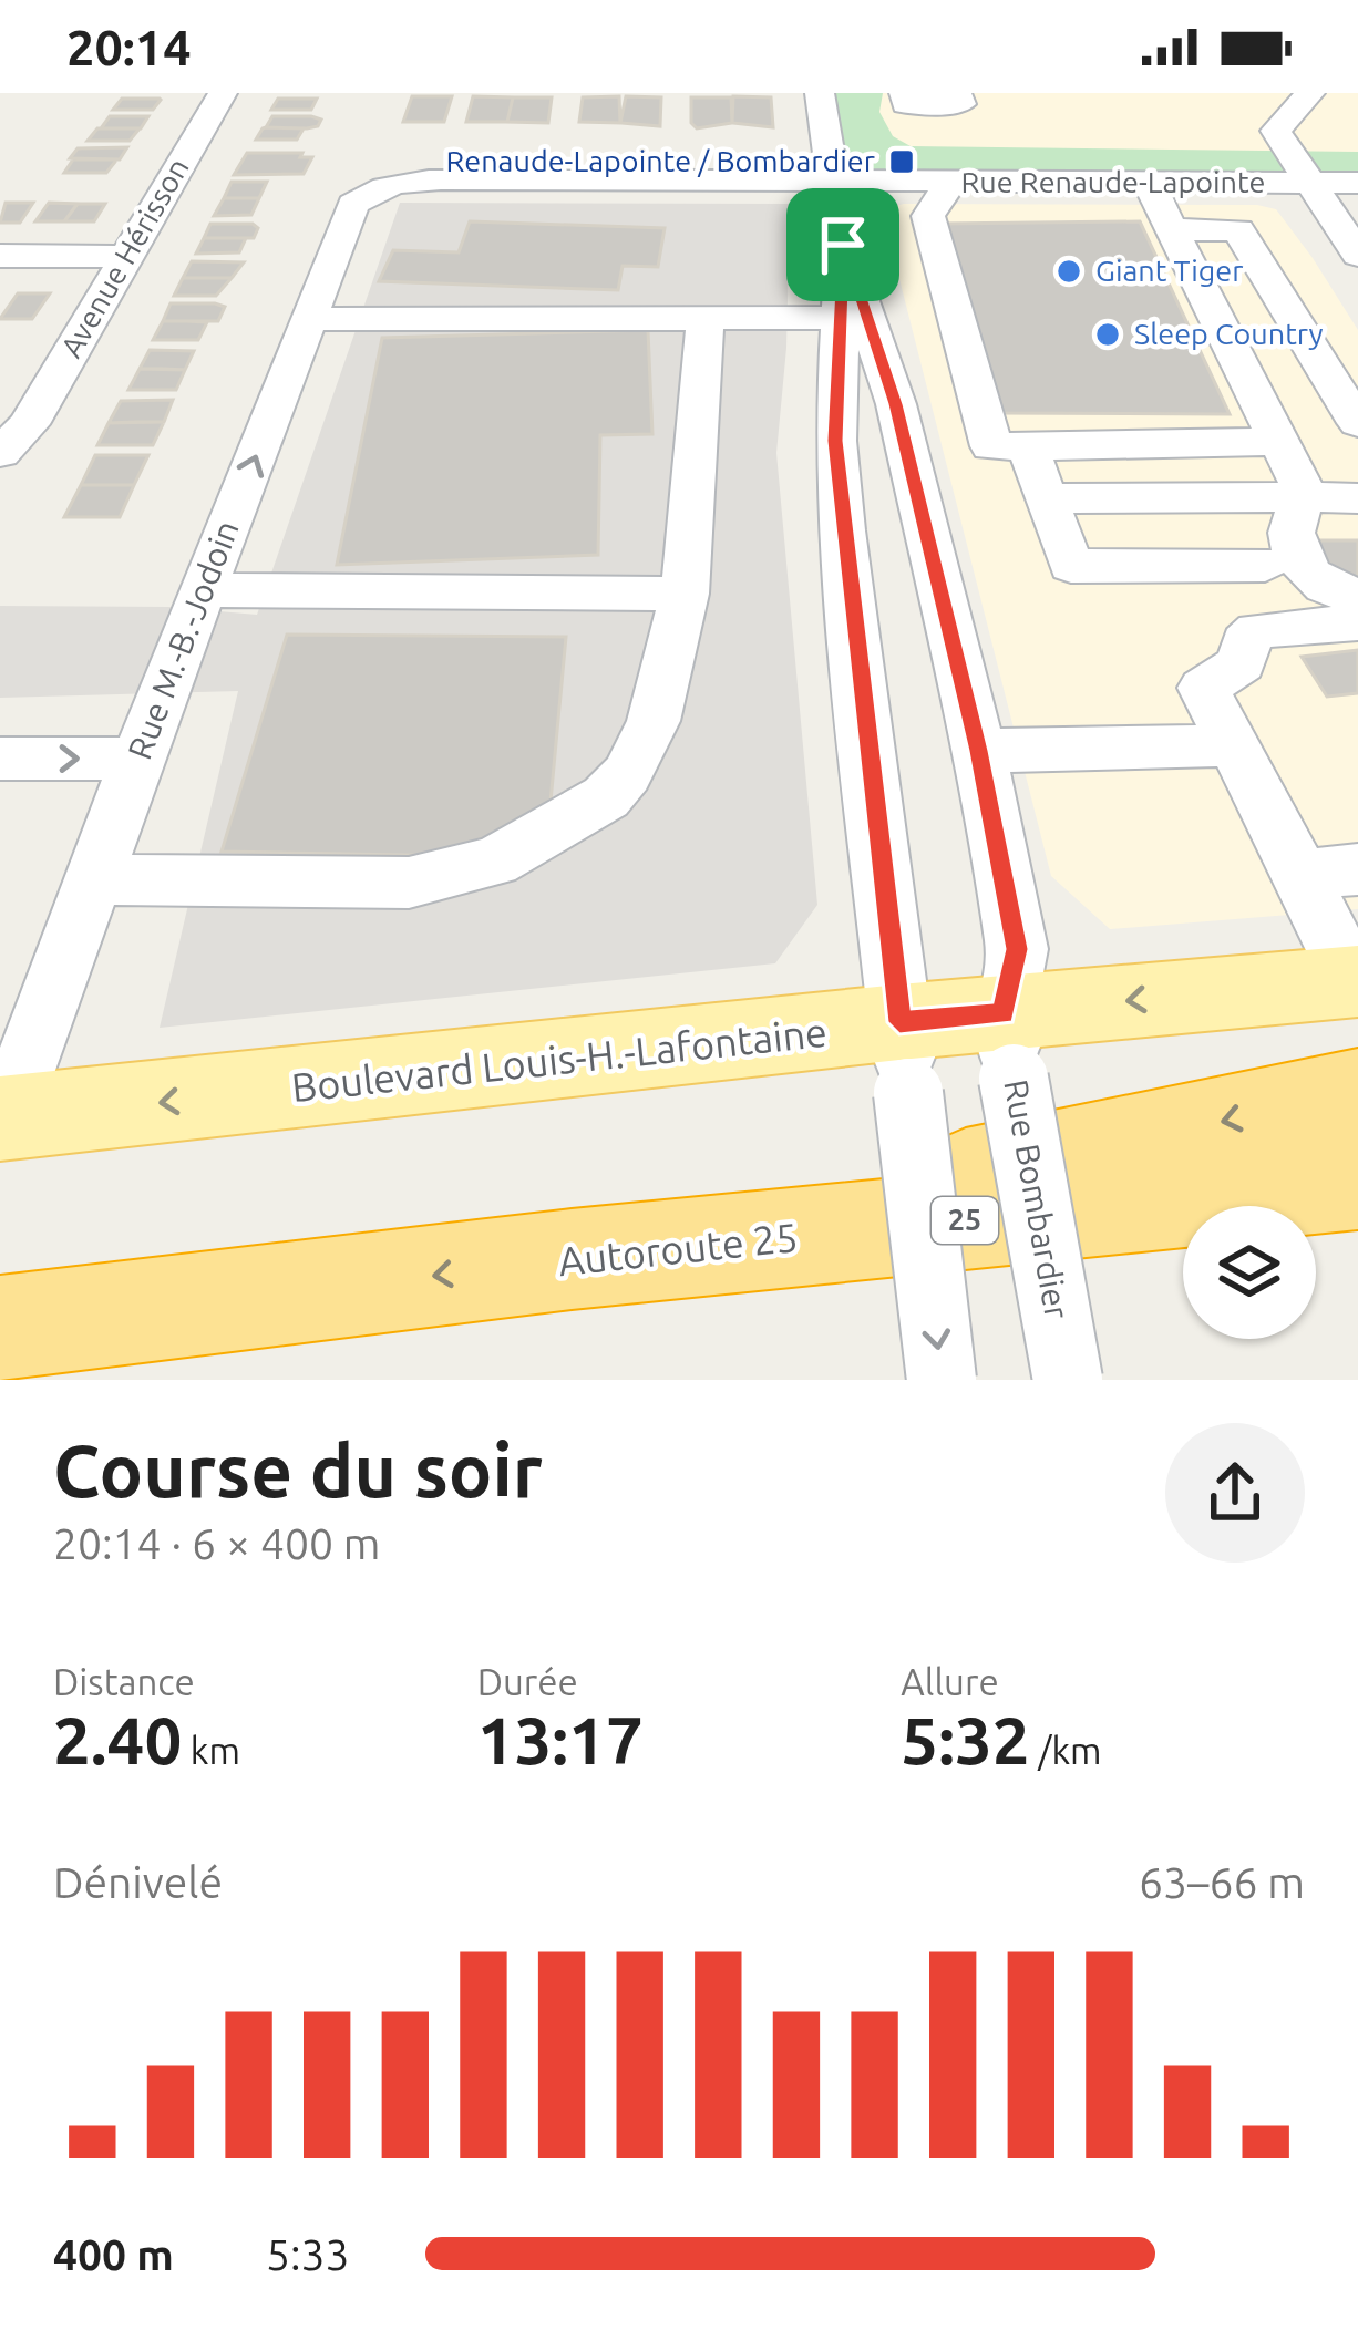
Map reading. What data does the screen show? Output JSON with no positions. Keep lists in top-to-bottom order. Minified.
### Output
{"streets":{"highway":["25","Autoroute 25"],"main road":["Boulevard Louis-H.-Lafontaine"],"street":["Rue Renaude-Lapointe","Avenue Hérisson","Rue M.-B.-Jodoin","Rue Bombardier"]},"crossings":[["Rue Renaude-Lapointe","Rue M.-B.-Jodoin"],["Rue Renaude-Lapointe","Rue Bombardier"],["Rue M.-B.-Jodoin","Boulevard Louis-H.-Lafontaine"],["Boulevard Louis-H.-Lafontaine","Rue Bombardier"]],"one_way":["Boulevard Louis-H.-Lafontaine","Autoroute 25"],"places":{"transit":["Renaude-Lapointe / Bombardier"],"other":["Giant Tiger","Sleep Country"]},"page":{"status":"20:14","heading":["Course du soir","20:14 · 6 × 400 m"],"stats":[["Distance","2.40 km"],["Durée","13:17"],["Allure","5:32 /km"]],"chart":["Dénivelé","63–66 m"],"list":[{"name":"400 m","note":"5:33"}]}}
